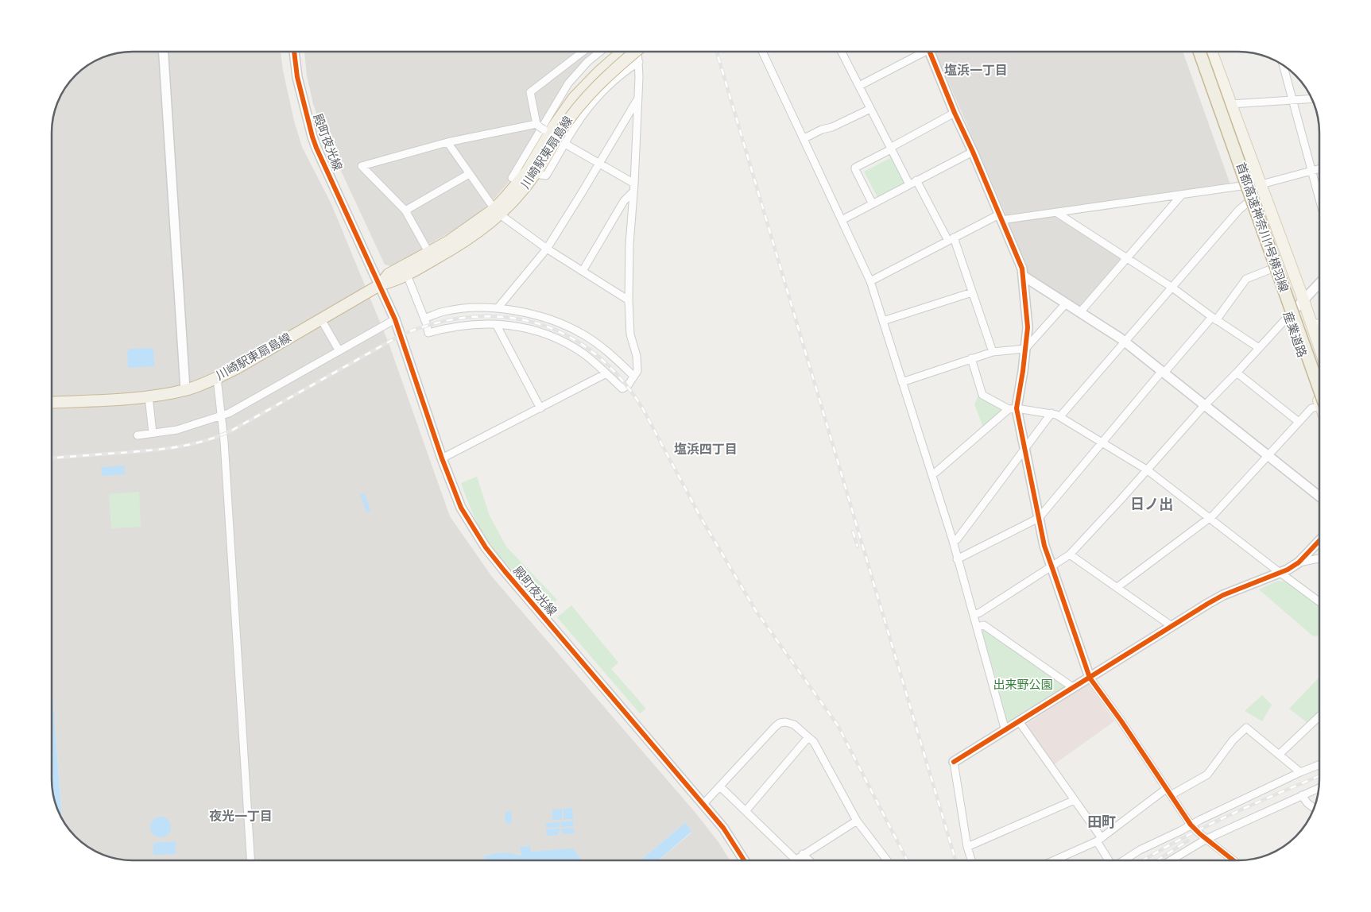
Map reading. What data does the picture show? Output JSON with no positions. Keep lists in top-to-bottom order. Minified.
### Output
{"streets":{"highway":["川崎駅東扇島線","首都高速神奈川1号横羽線"],"main road":["産業道路"],"street":["殿町夜光線"]},"crossings":[["殿町夜光線","川崎駅東扇島線"]],"districts":["塩浜一丁目","塩浜四丁目","日ノ出","夜光一丁目","田町"],"parks":["出来野公園"]}
